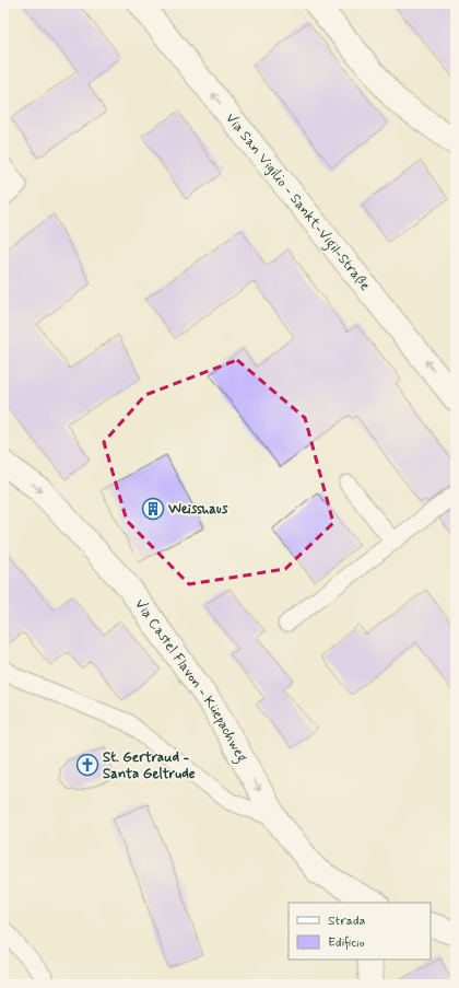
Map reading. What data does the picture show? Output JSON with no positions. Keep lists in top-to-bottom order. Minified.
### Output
{"streets":{"street":["Via San Vigilio - Sankt-Vigil-Straße","Via Castel Flavon - Küepachweg"]},"one_way":["Via Castel Flavon - Küepachweg"],"places":{"building":["Weisshaus"],"church":["St. Gertraud - Santa Geltrude"]},"legend":["Strada","Edificio"]}
